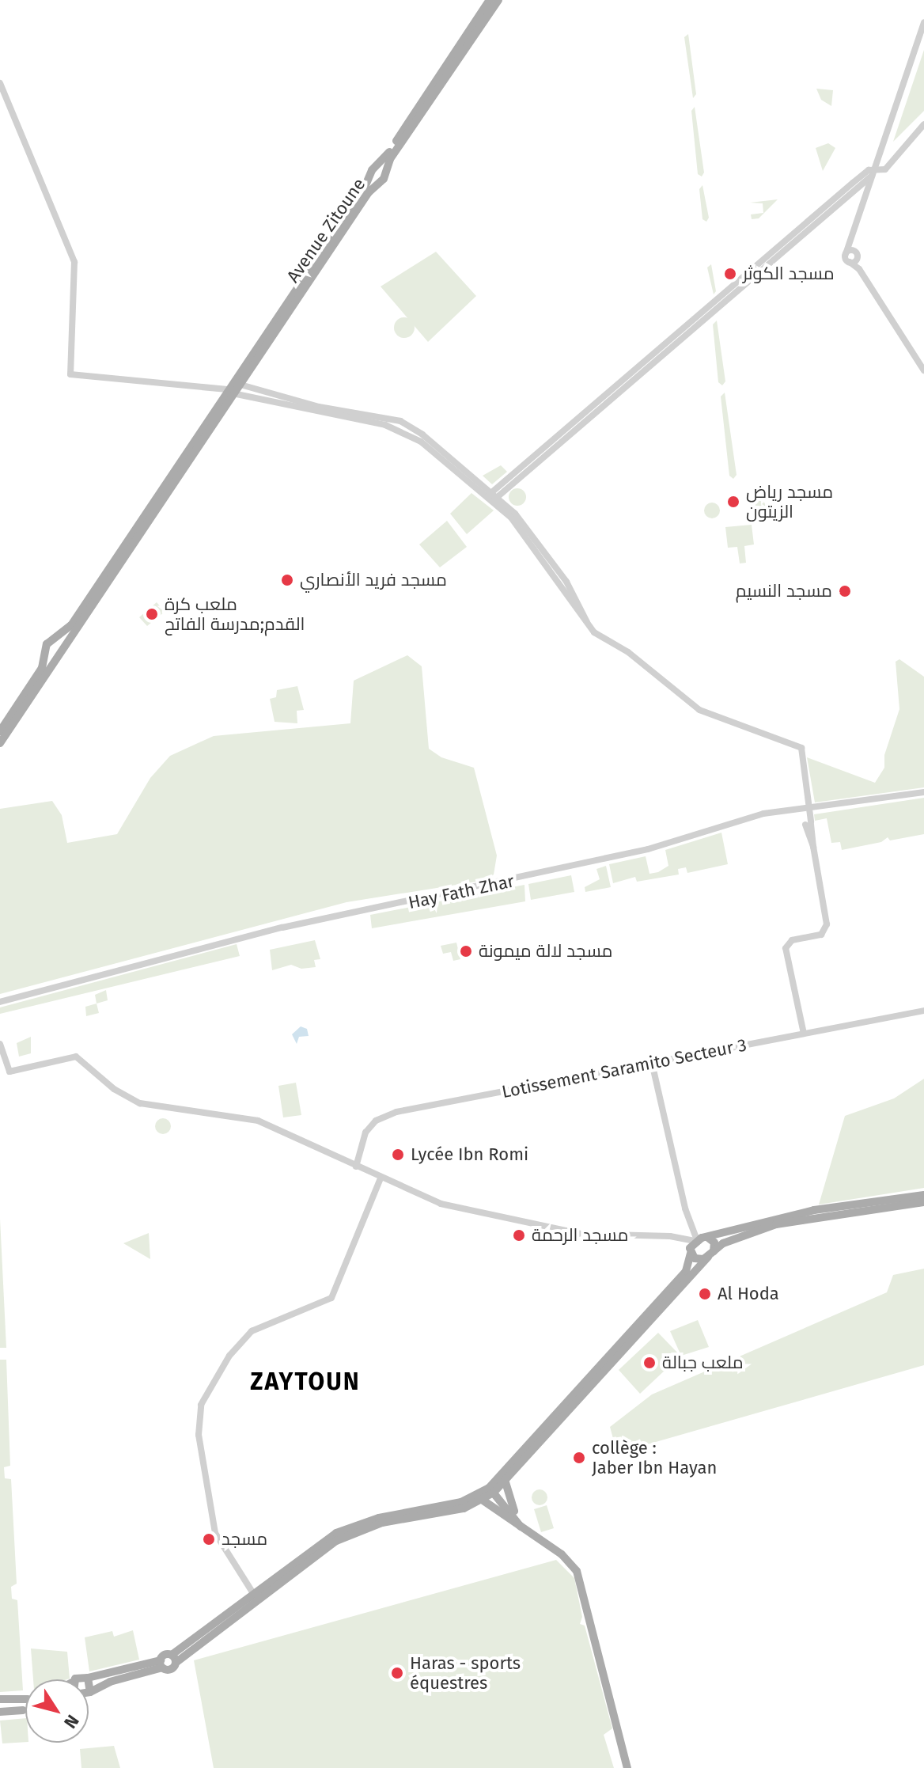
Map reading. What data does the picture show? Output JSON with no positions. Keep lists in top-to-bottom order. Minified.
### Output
{"streets":{"main road":["Avenue Zitoune"],"street":["Hay Fath Zhar","Lotissement Saramito Secteur 3"]},"districts":["ZAYTOUN"],"places":["مسجد الكوثر","مسجد رياض الزيتون","مسجد فريد الأنصاري","مسجد النسيم","ملعب كرة القدم;مدرسة الفاتح","مسجد لالة ميمونة","Lycée Ibn Romi","مسجد الرحمة","Al Hoda","ملعب جبالة","collège : Jaber Ibn Hayan","مسجد","Haras - sports équestres"],"north":"bottom right"}
